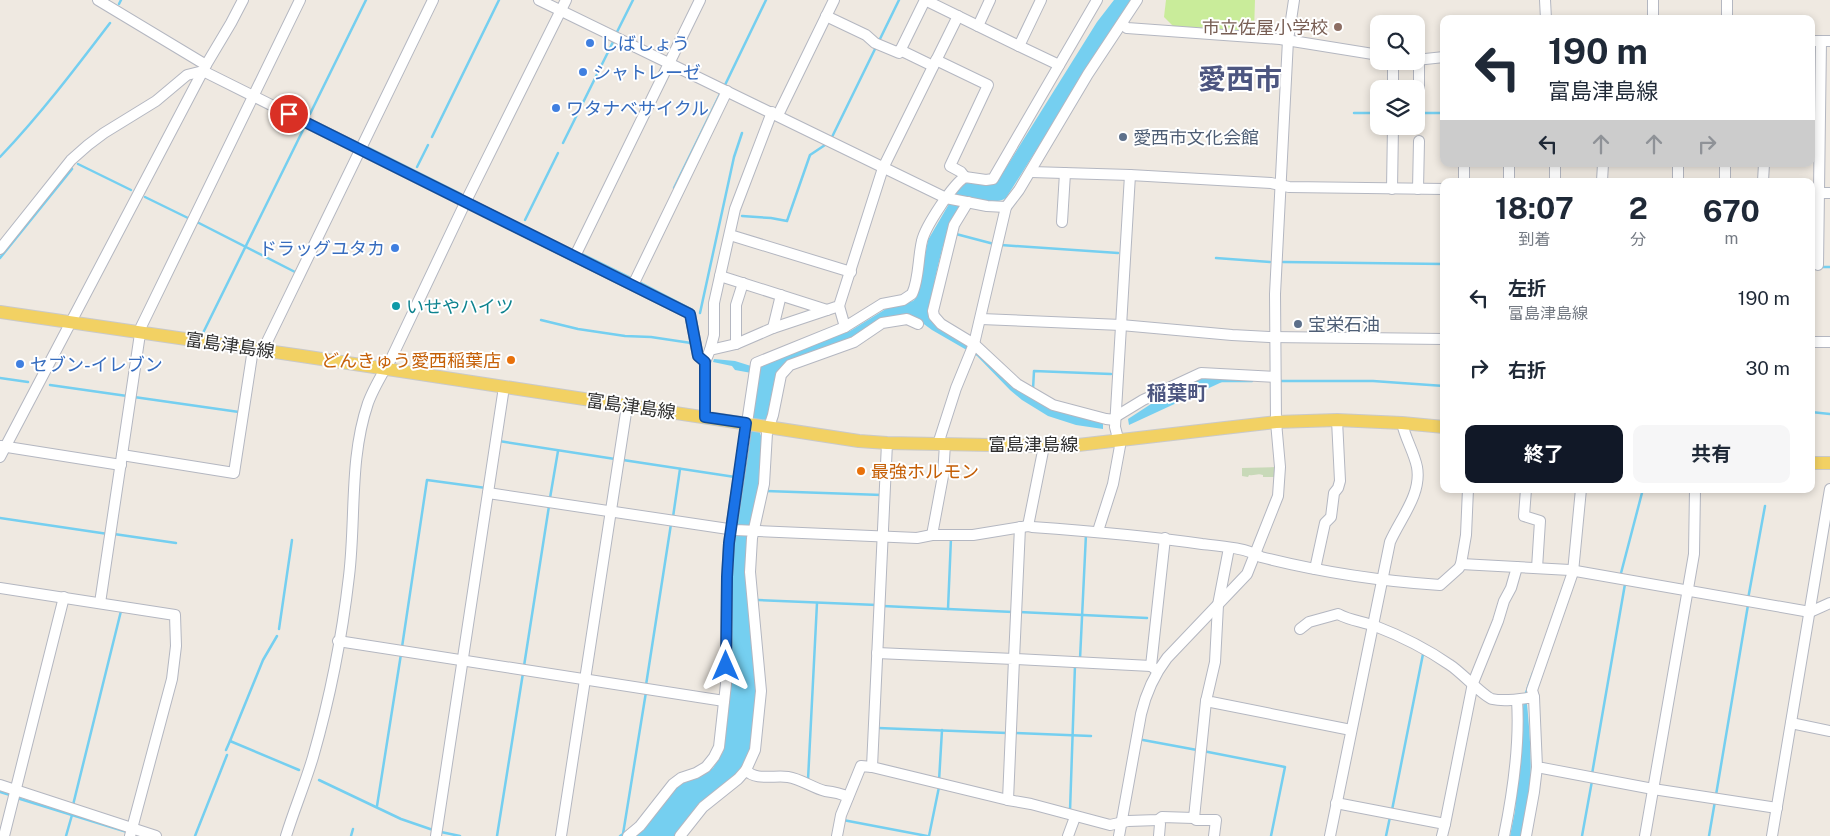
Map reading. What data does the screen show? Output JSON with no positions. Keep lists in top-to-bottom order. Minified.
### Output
{"streets":{"main road":["富島津島線"]},"districts":["愛西市","稲葉町"],"places":["市立佐屋小学校","しばしょう","シャトレーゼ","ワタナベサイクル","愛西市文化会館","ドラッグユタカ","いせやハイツ","宝栄石油","どんきゅう愛西稲葉店","セブン-イレブン","最強ホルモン"],"page":{"turn":["190 m","富島津島線"],"eta":["18:07","到着","2","分","670","m"],"list":[{"name":"左折","note":"富島津島線","value":"190 m"},{"name":"右折","value":"30 m"}],"buttons":["終了","共有"]}}
